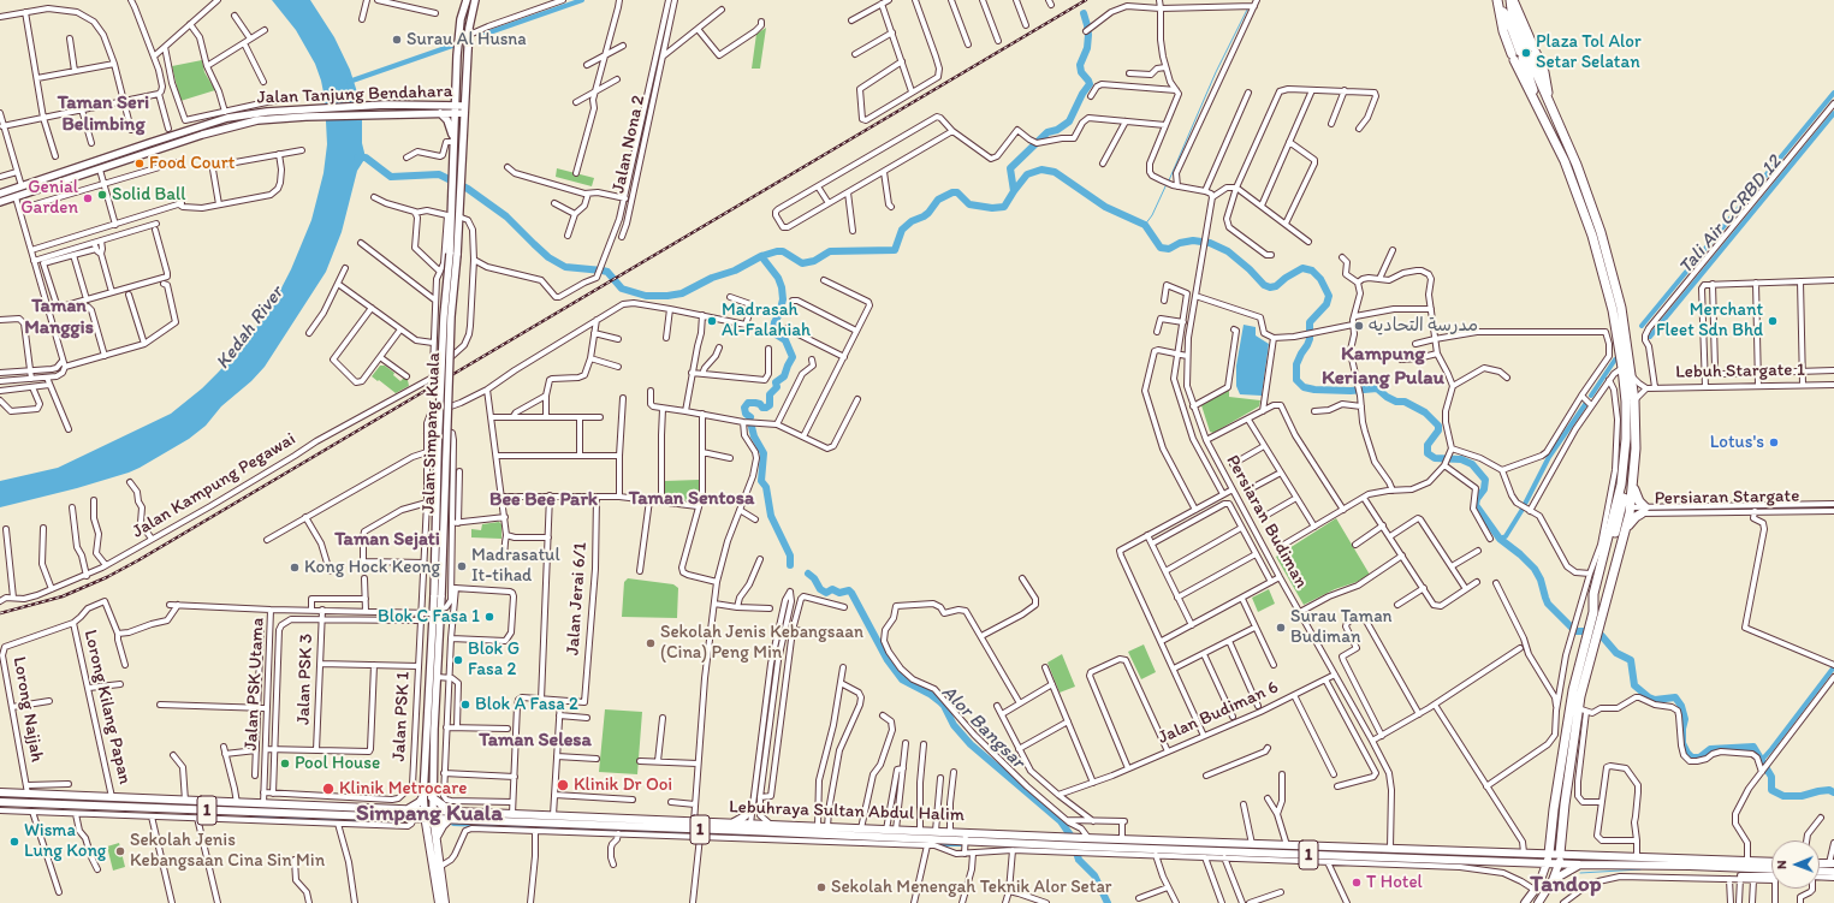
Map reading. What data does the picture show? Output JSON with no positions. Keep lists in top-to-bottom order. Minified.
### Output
{"streets":{"main road":["Jalan Tanjung Bendahara","Jalan Simpang Kuala","1","Lebuhraya Sultan Abdul Halim"],"street":["Jalan Nona 2","Lebuh Stargate 1","Jalan Kampung Pegawai","Persiaran Stargate","Persiaran Budiman","Jalan Jerai 6/1","Jalan PSK 3","Jalan PSK Utama","Lorong Kilang Papan","Lorong Najjah","Jalan Budiman 6","Jalan PSK 1"]},"crossings":[["Jalan Tanjung Bendahara","Jalan Simpang Kuala"],["Jalan Simpang Kuala","Jalan Kampung Pegawai"],["Jalan Simpang Kuala","Jalan PSK Utama"],["Jalan Simpang Kuala","Lebuhraya Sultan Abdul Halim"],["Persiaran Budiman","Jalan Budiman 6"],["Persiaran Budiman","Lebuhraya Sultan Abdul Halim"],["Jalan PSK 3","Jalan PSK Utama"],["Jalan PSK Utama","Jalan PSK 1"],["Jalan PSK Utama","Lebuhraya Sultan Abdul Halim"],["Lorong Kilang Papan","Lorong Najjah"],["Lorong Kilang Papan","Lebuhraya Sultan Abdul Halim"],["Lorong Najjah","Lebuhraya Sultan Abdul Halim"],["1","Lebuhraya Sultan Abdul Halim"]],"districts":["Taman Seri Belimbing","Taman Manggis","Kampung Keriang Pulau","Taman Sentosa","Bee Bee Park","Taman Sejati","Taman Selesa","Simpang Kuala","Tandop"],"water":["Tali Air CCRBD 12","Kedah River","Alor Bangsar"],"places":["Surau Al Husna","Plaza Tol Alor Setar Selatan","Food Court","Solid Ball","Genial Garden","Madrasah Al-Falahiah","Merchant Fleet Sdn Bhd","مدرسة التحاديه","Lotus's","Madrasatul It-tihad","Kong Hock Keong","Blok C Fasa 1","Surau Taman Budiman","Sekolah Jenis Kebangsaan (Cina) Peng Min","Blok G Fasa 2","Blok A Fasa 2","Pool House","Klinik Dr Ooi","Klinik Metrocare","Wisma Lung Kong","Sekolah Jenis Kebangsaan Cina Sin Min","T Hotel","Sekolah Menengah Teknik Alor Setar"],"north":"left"}
